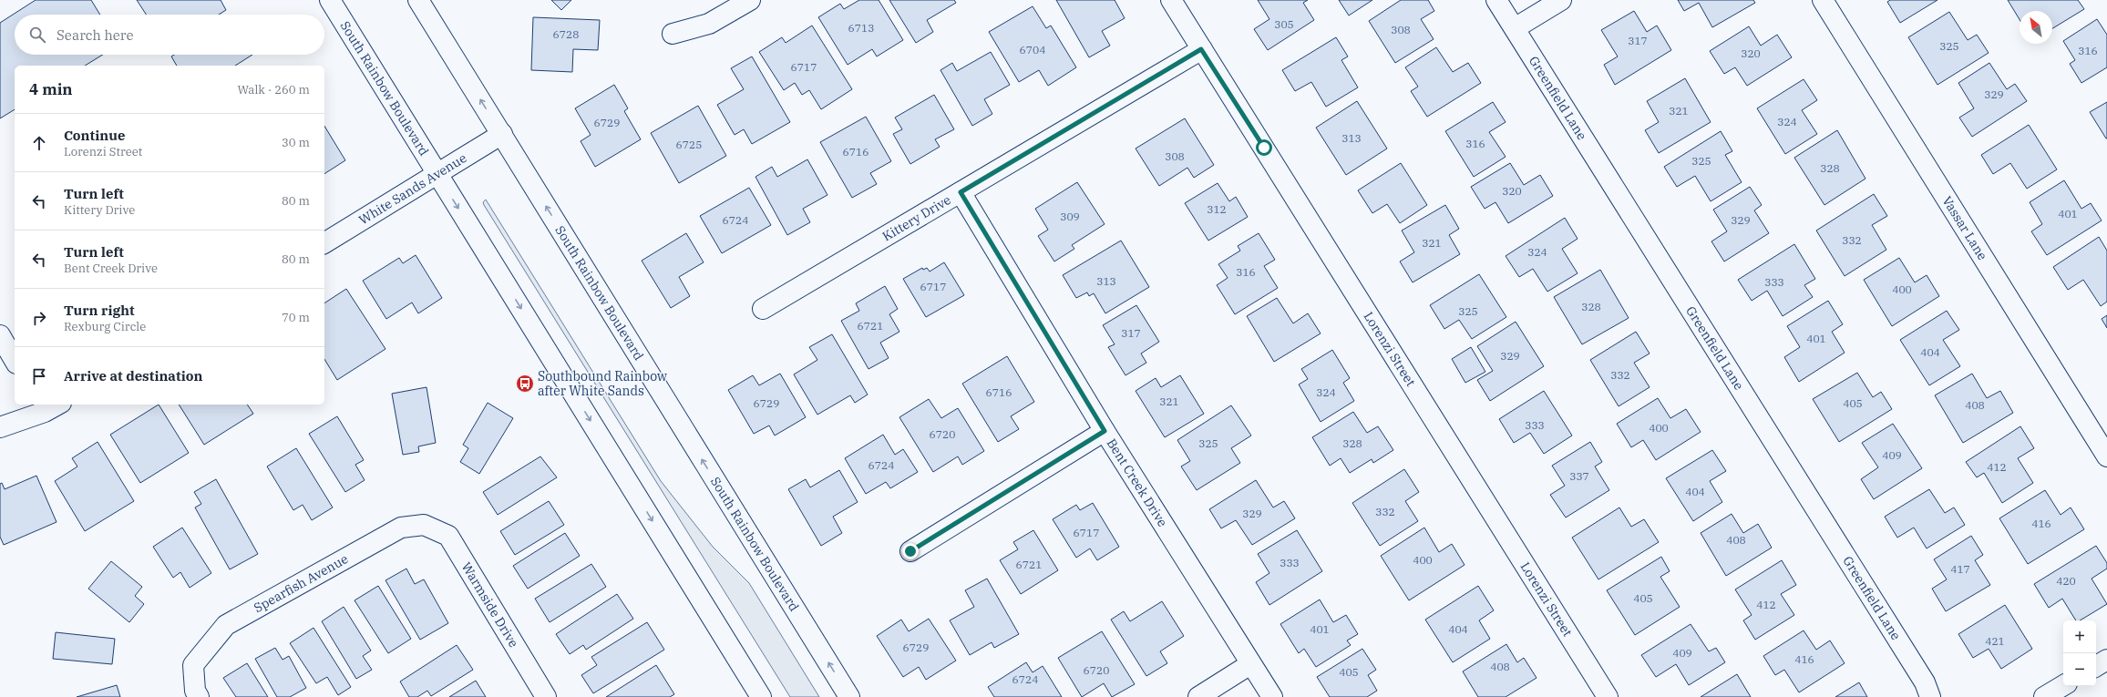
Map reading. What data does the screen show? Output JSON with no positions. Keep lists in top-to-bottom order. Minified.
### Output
{"streets":{"street":["South Rainbow Boulevard","Greenfield Lane","White Sands Avenue","Kittery Drive","Vassar Lane","Lorenzi Street","Bent Creek Drive","Spearfish Avenue","Warmside Drive"]},"crossings":[["South Rainbow Boulevard","White Sands Avenue"],["Kittery Drive","Lorenzi Street"],["Kittery Drive","Bent Creek Drive"],["Spearfish Avenue","Warmside Drive"]],"places":{"bus stop":["Southbound Rainbow after White Sands"]},"house_numbers":["305","6713","308","6728","317","325","6704","316","320","6717","329","321","324","6729","313","316","6725","6716","308","325","328","320","312","401","309","6724","329","332","321","324","316","313","333","6717","400","328","325","6721","317","401","404","329","332","6716","324","321","6729","405","408","333","400","6720","325","328","409","6724","412","337","404","332","329","416","6717","408","400","333","6721","417","420","405","412","401","404","421","6729","409","416","408","6720","405","6724"],"north":"top left","page":{"search":"Search here","heading":["4 min","Walk · 260 m"],"list":[["Continue","Lorenzi Street","30 m"],["Turn left","Kittery Drive","80 m"],["Turn left","Bent Creek Drive","80 m"],["Turn right","Rexburg Circle","70 m"],"Arrive at destination"],"map_buttons":["+","−"]}}
